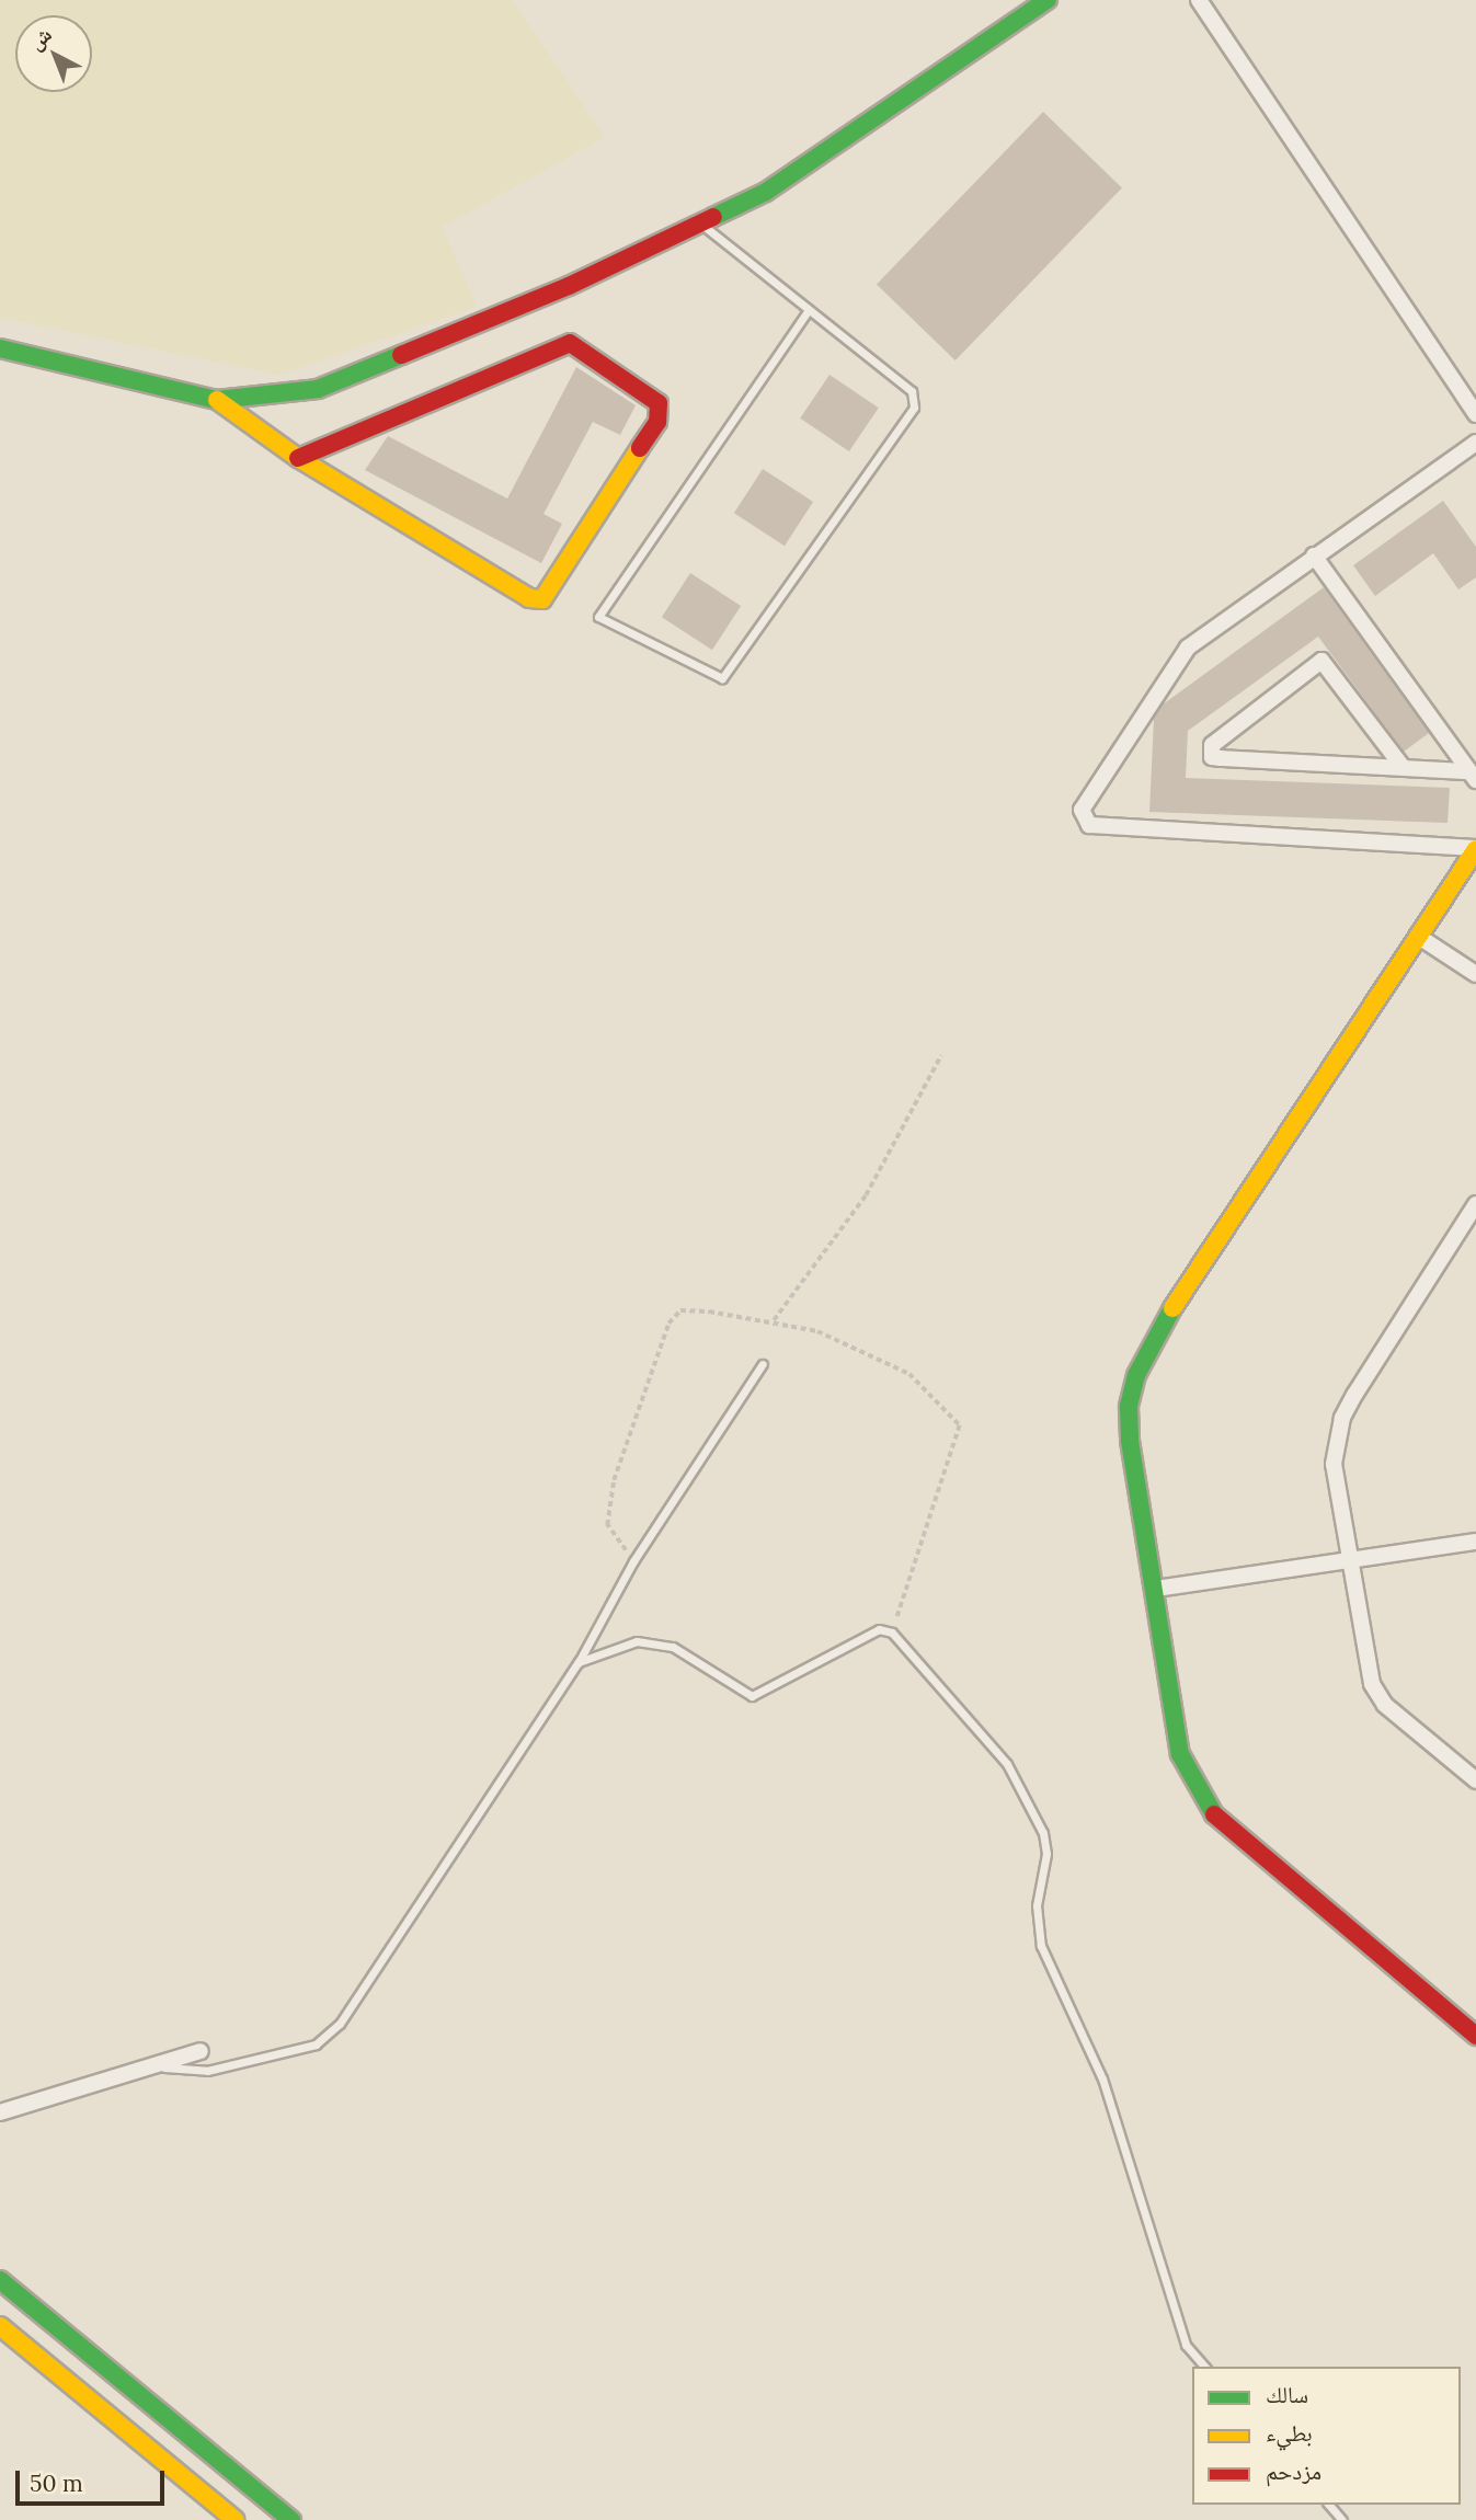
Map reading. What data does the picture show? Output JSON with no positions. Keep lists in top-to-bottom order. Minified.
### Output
{"legend":["سالك","بطيء","مزدحم"],"scale_bar":"50 m","north":"top left"}
